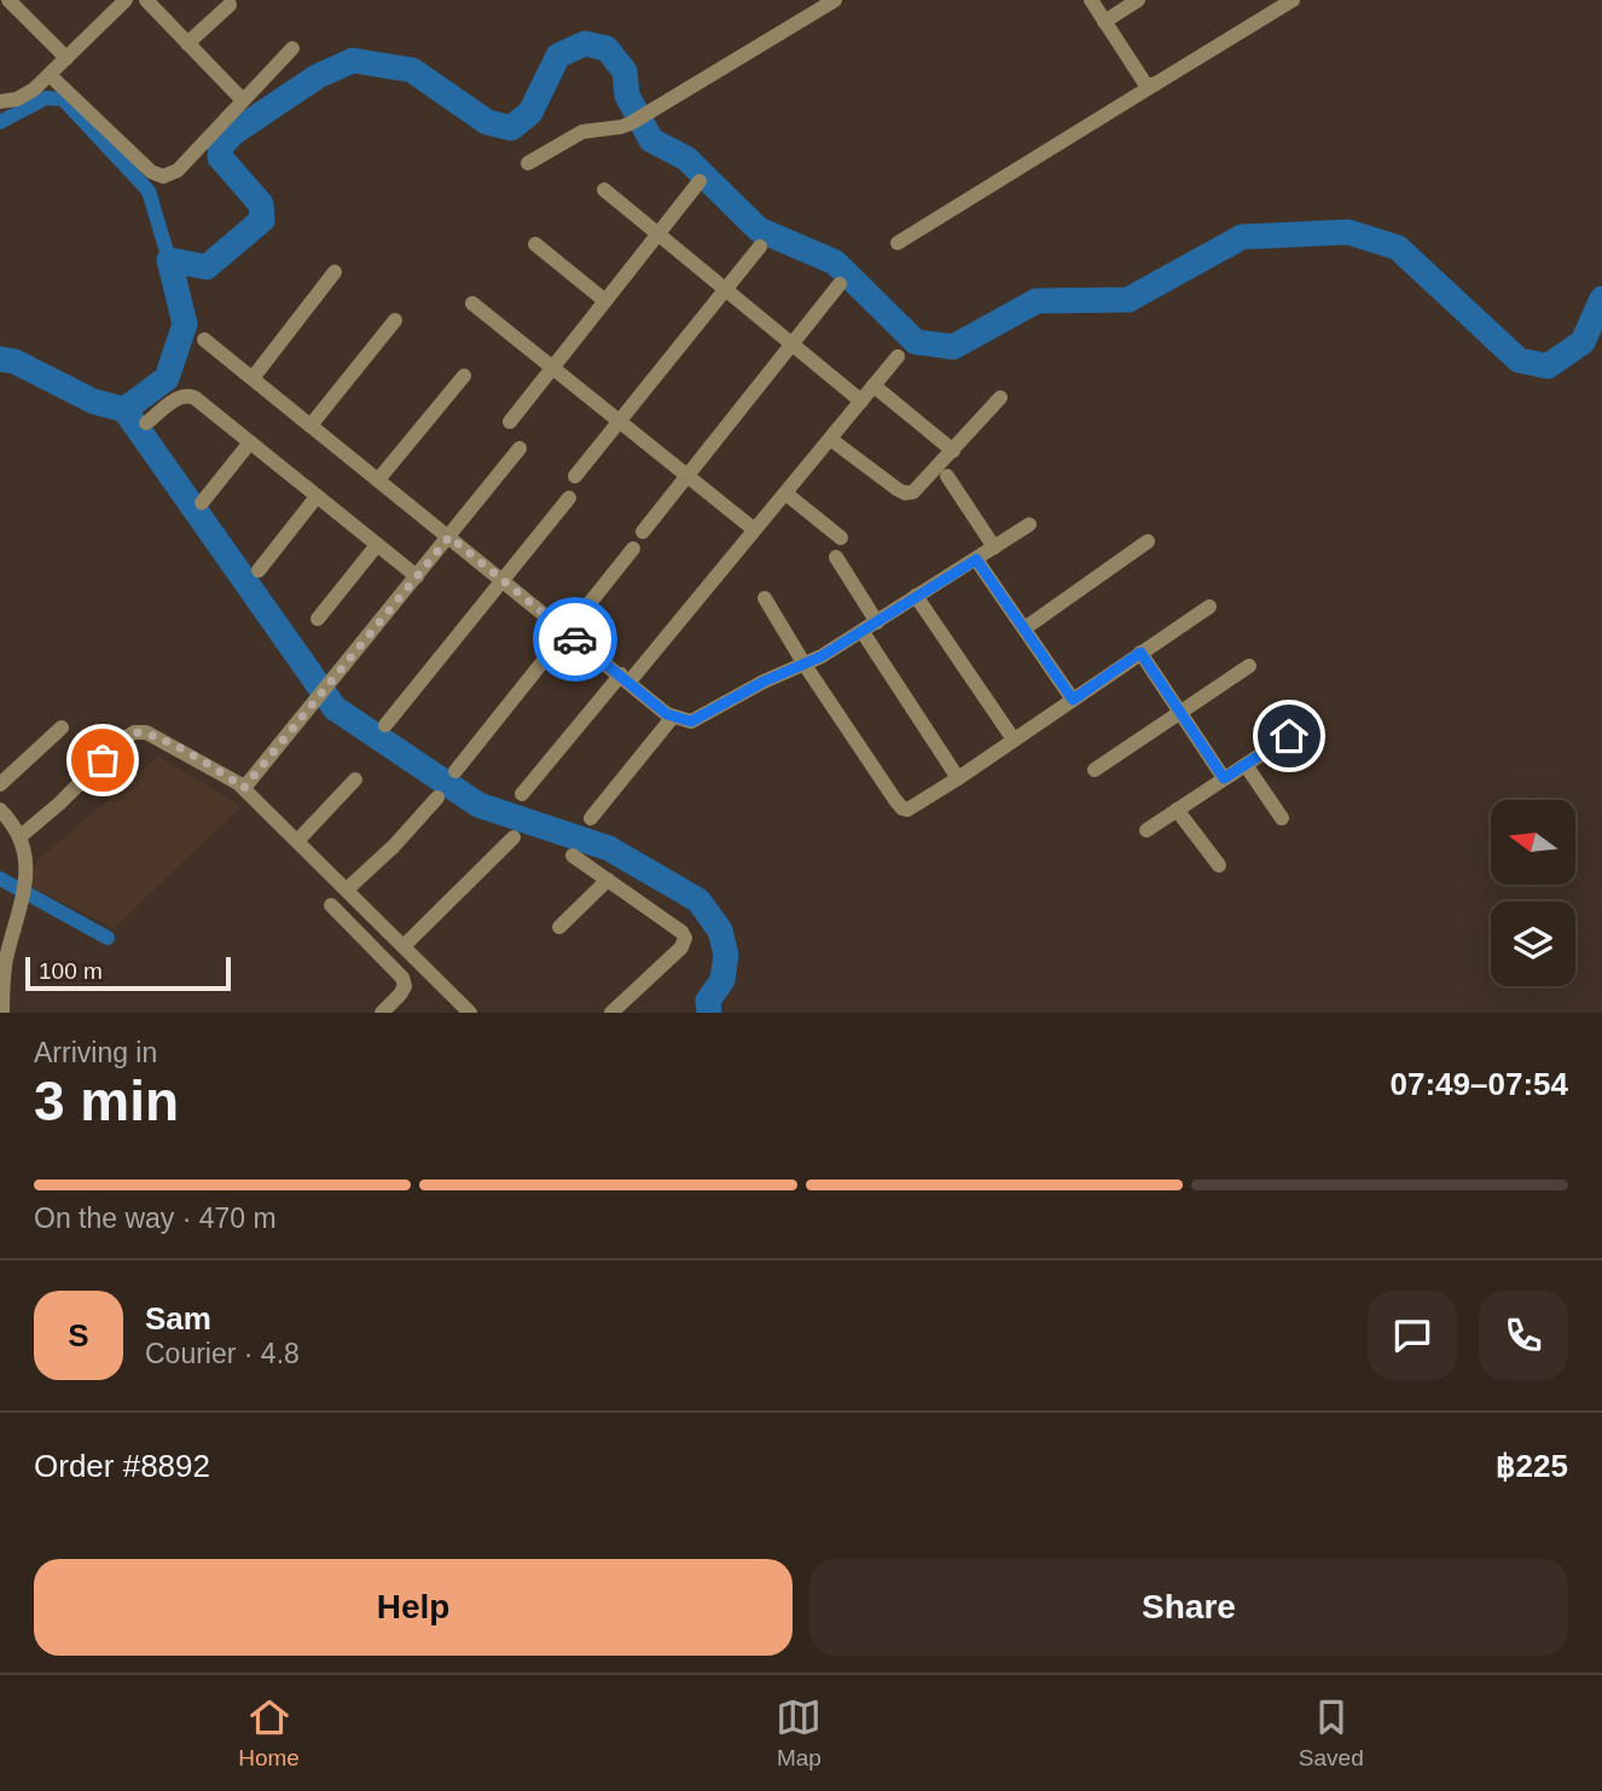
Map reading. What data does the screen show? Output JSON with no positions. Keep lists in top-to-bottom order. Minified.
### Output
{"scale_bar":"100 m","north":"left","page":{"scale":"100 m","heading":["3 min","Arriving in","07:49–07:54"],"panel":["Sam","Courier · 4.8","Order #8892","฿225"],"bar":"On the way · 470 m","round":"S","buttons":["Help","Share"],"tabs":["Home","Map","Saved"]}}
